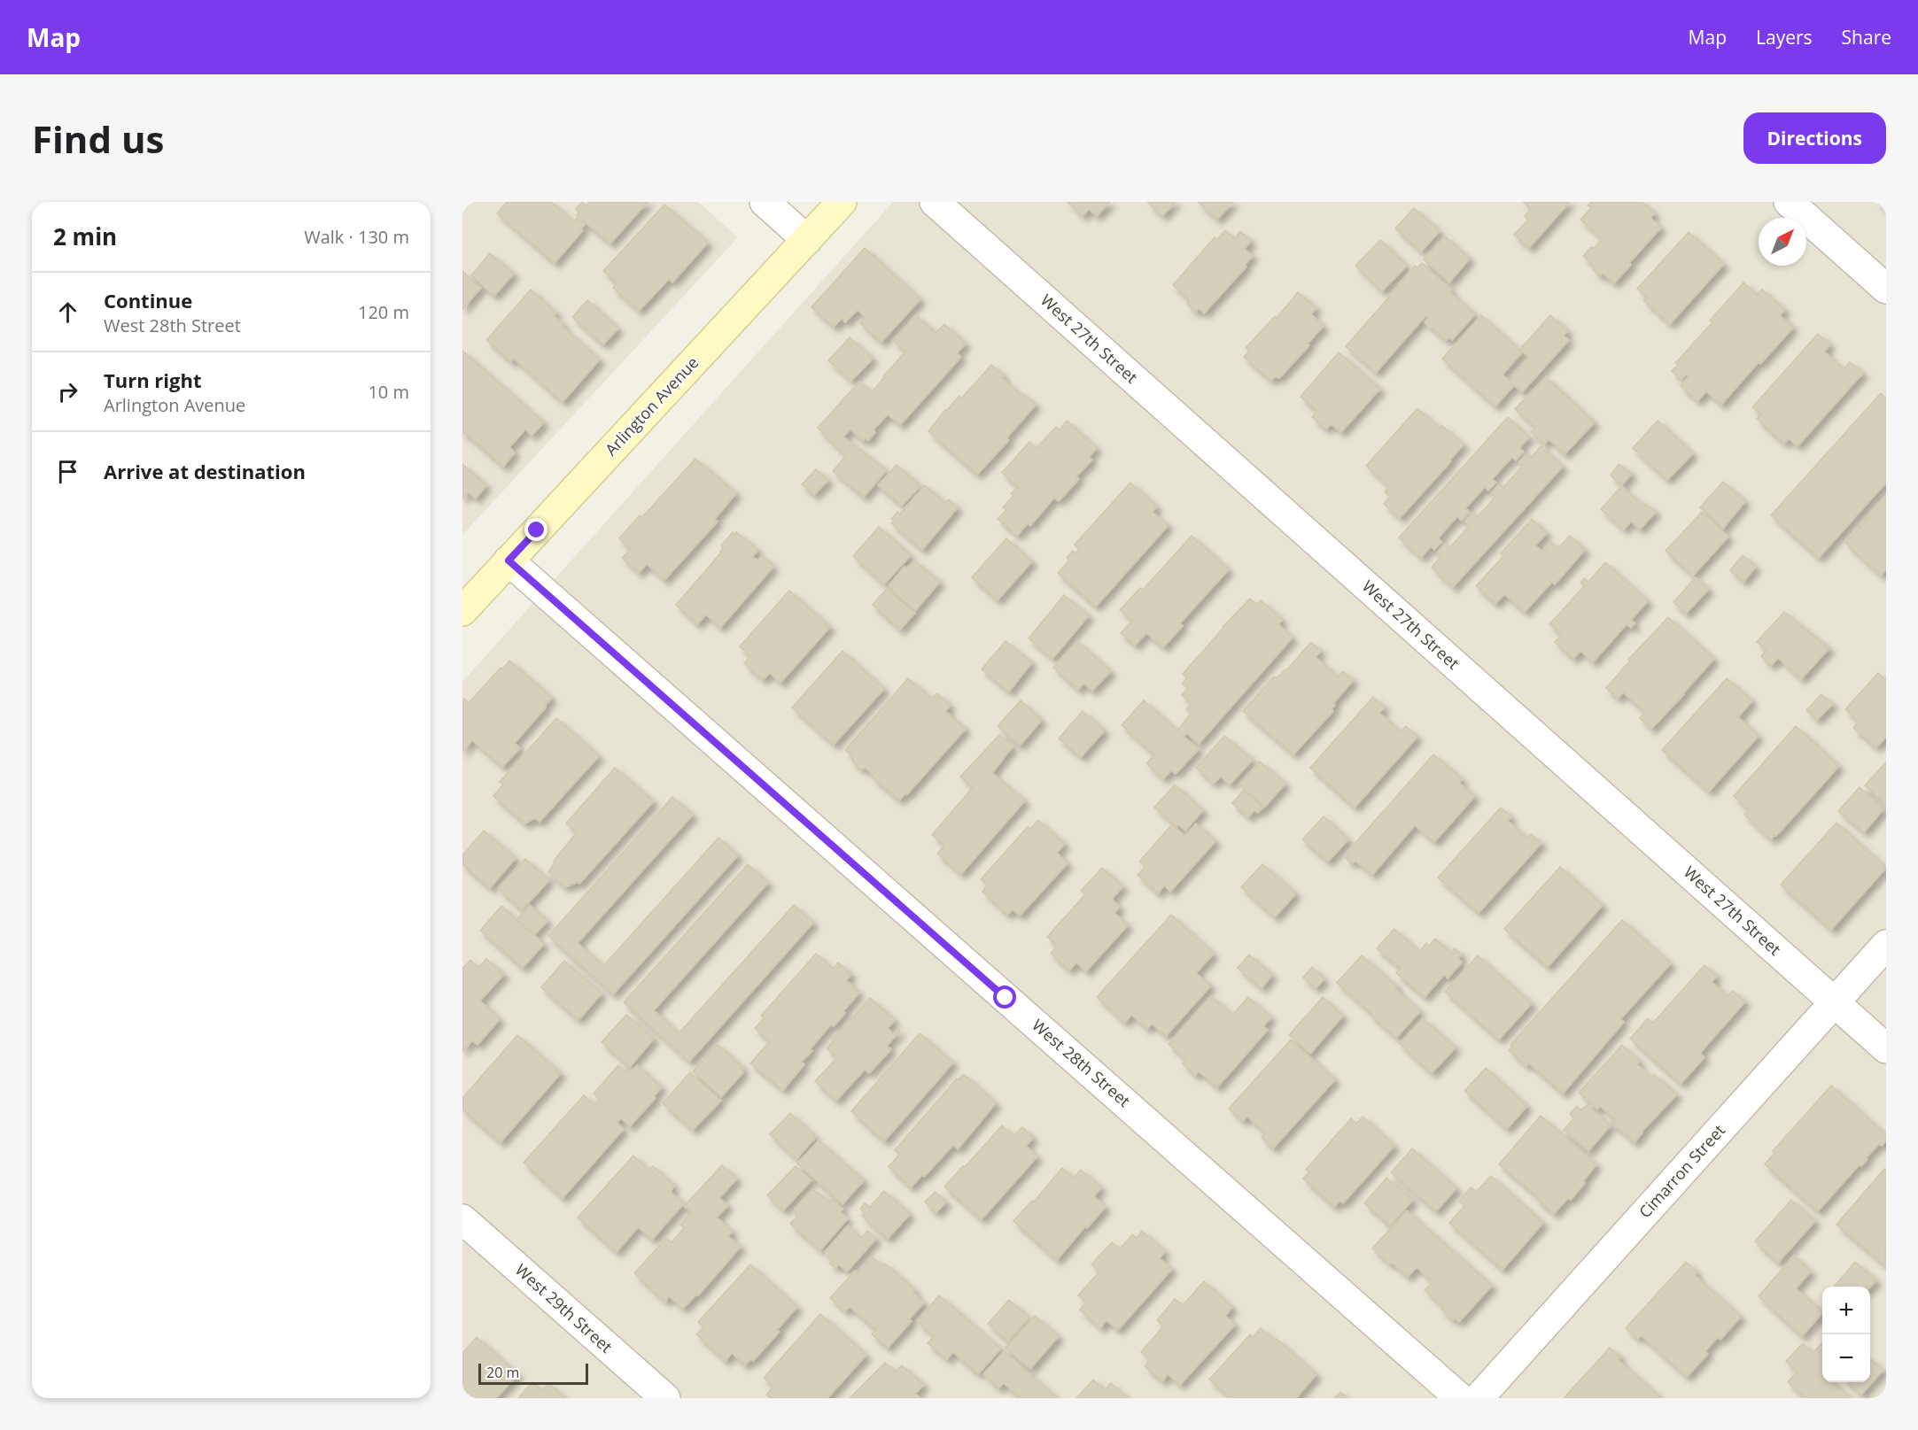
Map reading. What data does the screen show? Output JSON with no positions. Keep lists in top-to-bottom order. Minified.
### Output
{"streets":{"main road":["Arlington Avenue"],"street":["West 27th Street","West 28th Street","Cimarron Street","West 29th Street"]},"crossings":[["West 27th Street","Cimarron Street"],["Arlington Avenue","West 28th Street"]],"scale_bar":"20 m","north":"top right","page":{"header":"Map","nav":["Map","Layers","Share"],"buttons":"Directions","title":"Find us","heading":["2 min","Walk · 130 m"],"list":[["Continue","West 28th Street","120 m"],["Turn right","Arlington Avenue","10 m"],"Arrive at destination"],"map_buttons":["+","−"],"scale":"20 m"}}
